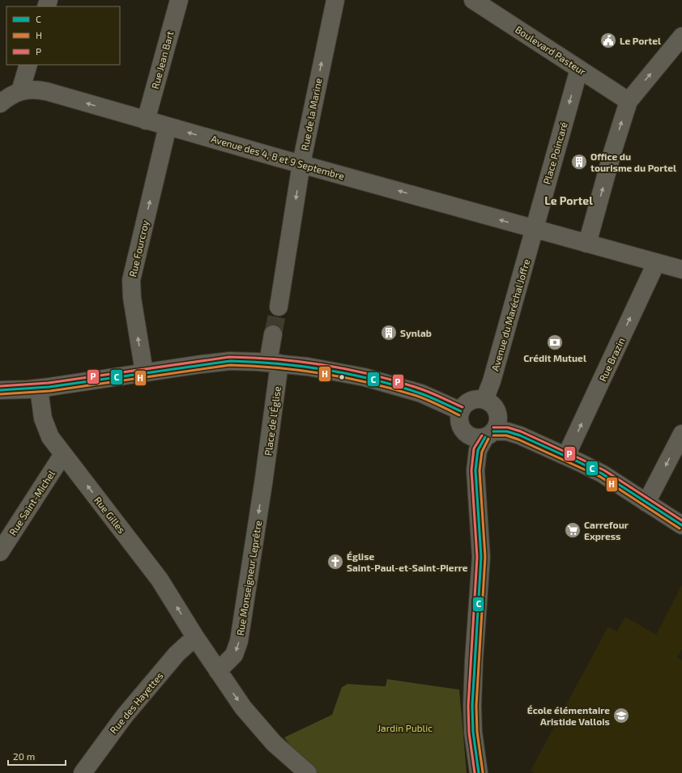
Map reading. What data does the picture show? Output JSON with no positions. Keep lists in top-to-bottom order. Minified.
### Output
{"streets":{"street":["Boulevard Pasteur","Rue Jean Bart","Rue de la Marine","Place Poincaré","Avenue des 4, 8 et 9 Septembre","Rue Fourcroy","Avenue du Maréchal Joffre","Rue Brazin","Place de l'Église","Rue Saint-Michel","Rue Gilles","Rue Monseigneur Leprêtre","Rue des Hayettes"]},"crossings":[["Boulevard Pasteur","Place Poincaré"],["Rue Jean Bart","Avenue des 4, 8 et 9 Septembre"],["Rue de la Marine","Avenue des 4, 8 et 9 Septembre"],["Place Poincaré","Avenue des 4, 8 et 9 Septembre"],["Place Poincaré","Avenue du Maréchal Joffre"],["Avenue des 4, 8 et 9 Septembre","Rue Fourcroy"],["Avenue des 4, 8 et 9 Septembre","Avenue du Maréchal Joffre"],["Place de l'Église","Rue Monseigneur Leprêtre"],["Rue Saint-Michel","Rue Gilles"],["Rue Gilles","Rue Monseigneur Leprêtre"],["Rue Gilles","Rue des Hayettes"]],"one_way":["Avenue des 4, 8 et 9 Septembre","Rue Fourcroy","Rue Monseigneur Leprêtre"],"districts":["Le Portel"],"parks":["Jardin Public"],"places":{"public building":["Le Portel"],"building":["Office du tourisme du Portel","Synlab"],"bank":["Crédit Mutuel"],"supermarket":["Carrefour Express"],"church":["Église Saint-Paul-et-Saint-Pierre"],"school or university":["École élémentaire Aristide Vallois"]},"lines":["transit line P","transit line C","transit line H"],"legend":["C","H","P"],"scale_bar":"20 m"}
